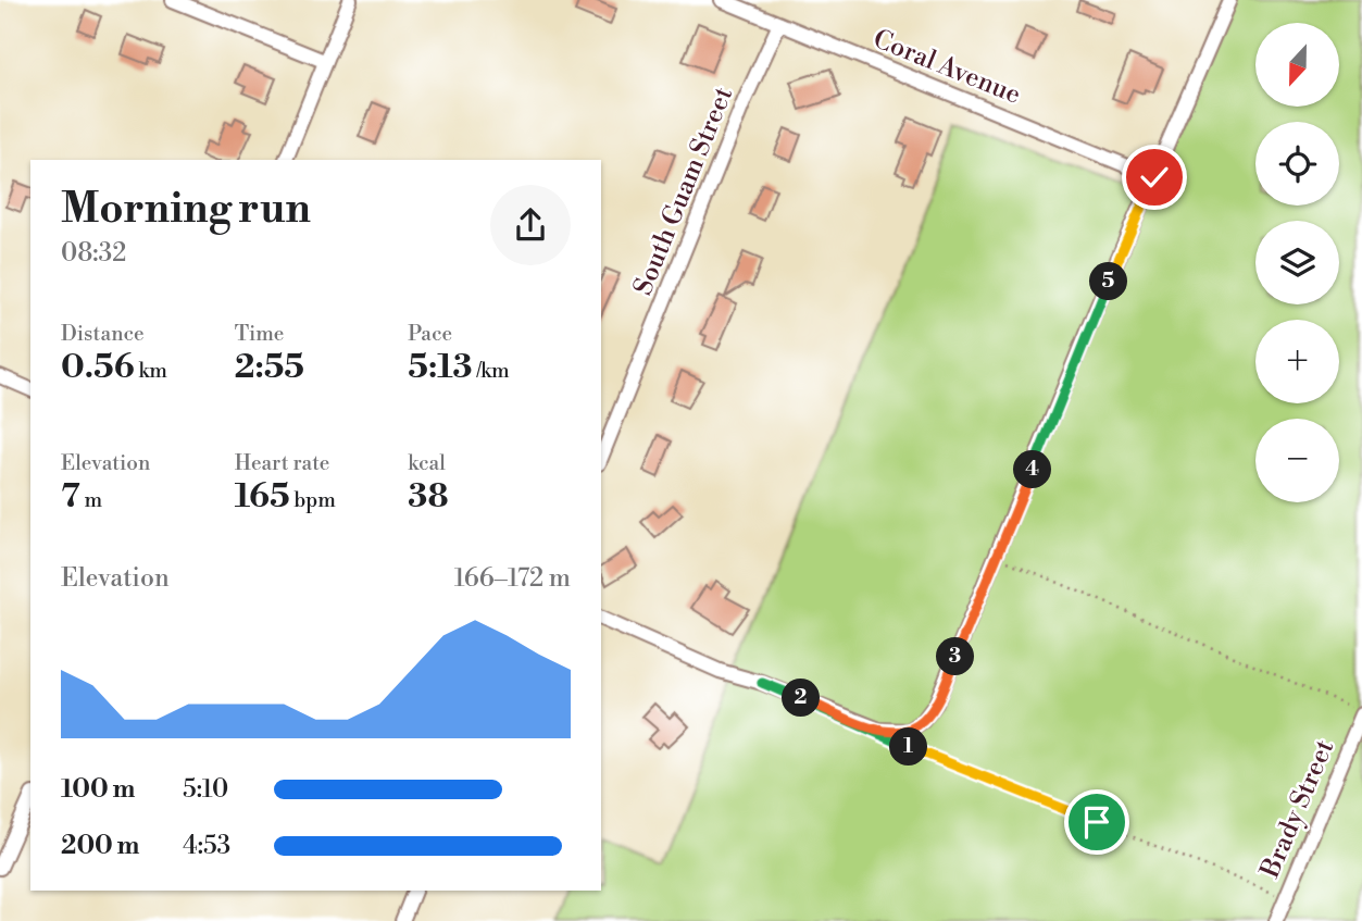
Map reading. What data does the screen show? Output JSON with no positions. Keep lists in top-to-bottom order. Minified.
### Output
{"streets":{"street":["Coral Avenue","South Guam Street","Brady Street"]},"crossings":[["Coral Avenue","South Guam Street"]],"north":"bottom","page":{"map_buttons":["+","−"],"heading":["Morning run","08:32"],"pins":["5","4","3","2","1"],"stats":[["Distance","0.56 km"],["Time","2:55"],["Pace","5:13 /km"],["Elevation","7 m"],["Heart rate","165 bpm"],["kcal","38"]],"chart":["Elevation","166–172 m"],"list":[{"name":"100 m","note":"5:10"},{"name":"200 m","note":"4:53"}]}}
